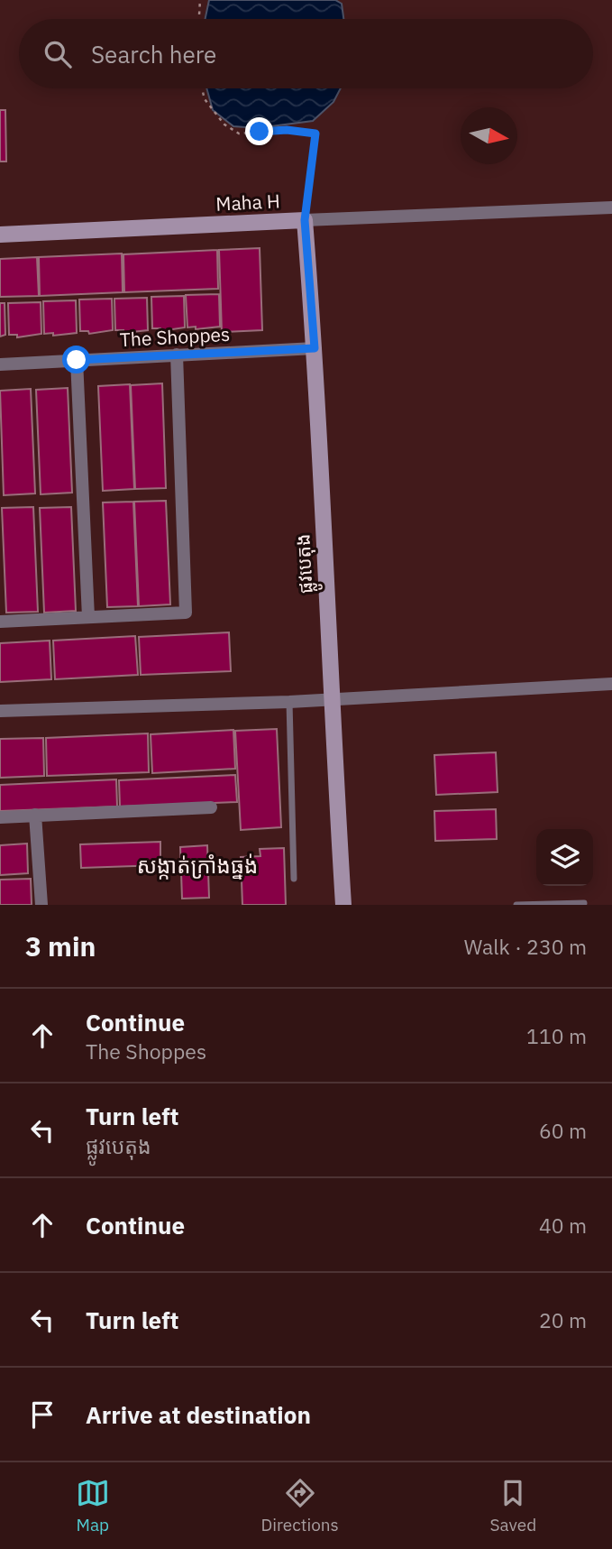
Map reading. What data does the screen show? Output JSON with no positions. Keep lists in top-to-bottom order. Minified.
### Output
{"streets":{"main road":["Maha H","ផ្លូវបេតុង"],"street":["The Shoppes"]},"crossings":[["Maha H","ផ្លូវបេតុង"],["The Shoppes","ផ្លូវបេតុង"]],"districts":["សង្កាត់ក្រាំងធ្នង់"],"north":"right","page":{"search":"Search here","heading":["3 min","Walk · 230 m"],"list":[["Continue","The Shoppes","110 m"],["Turn left","ផ្លូវបេតុង","60 m"],["Continue","40 m"],["Turn left","20 m"],"Arrive at destination"],"nav":["Map","Directions","Saved"]}}
